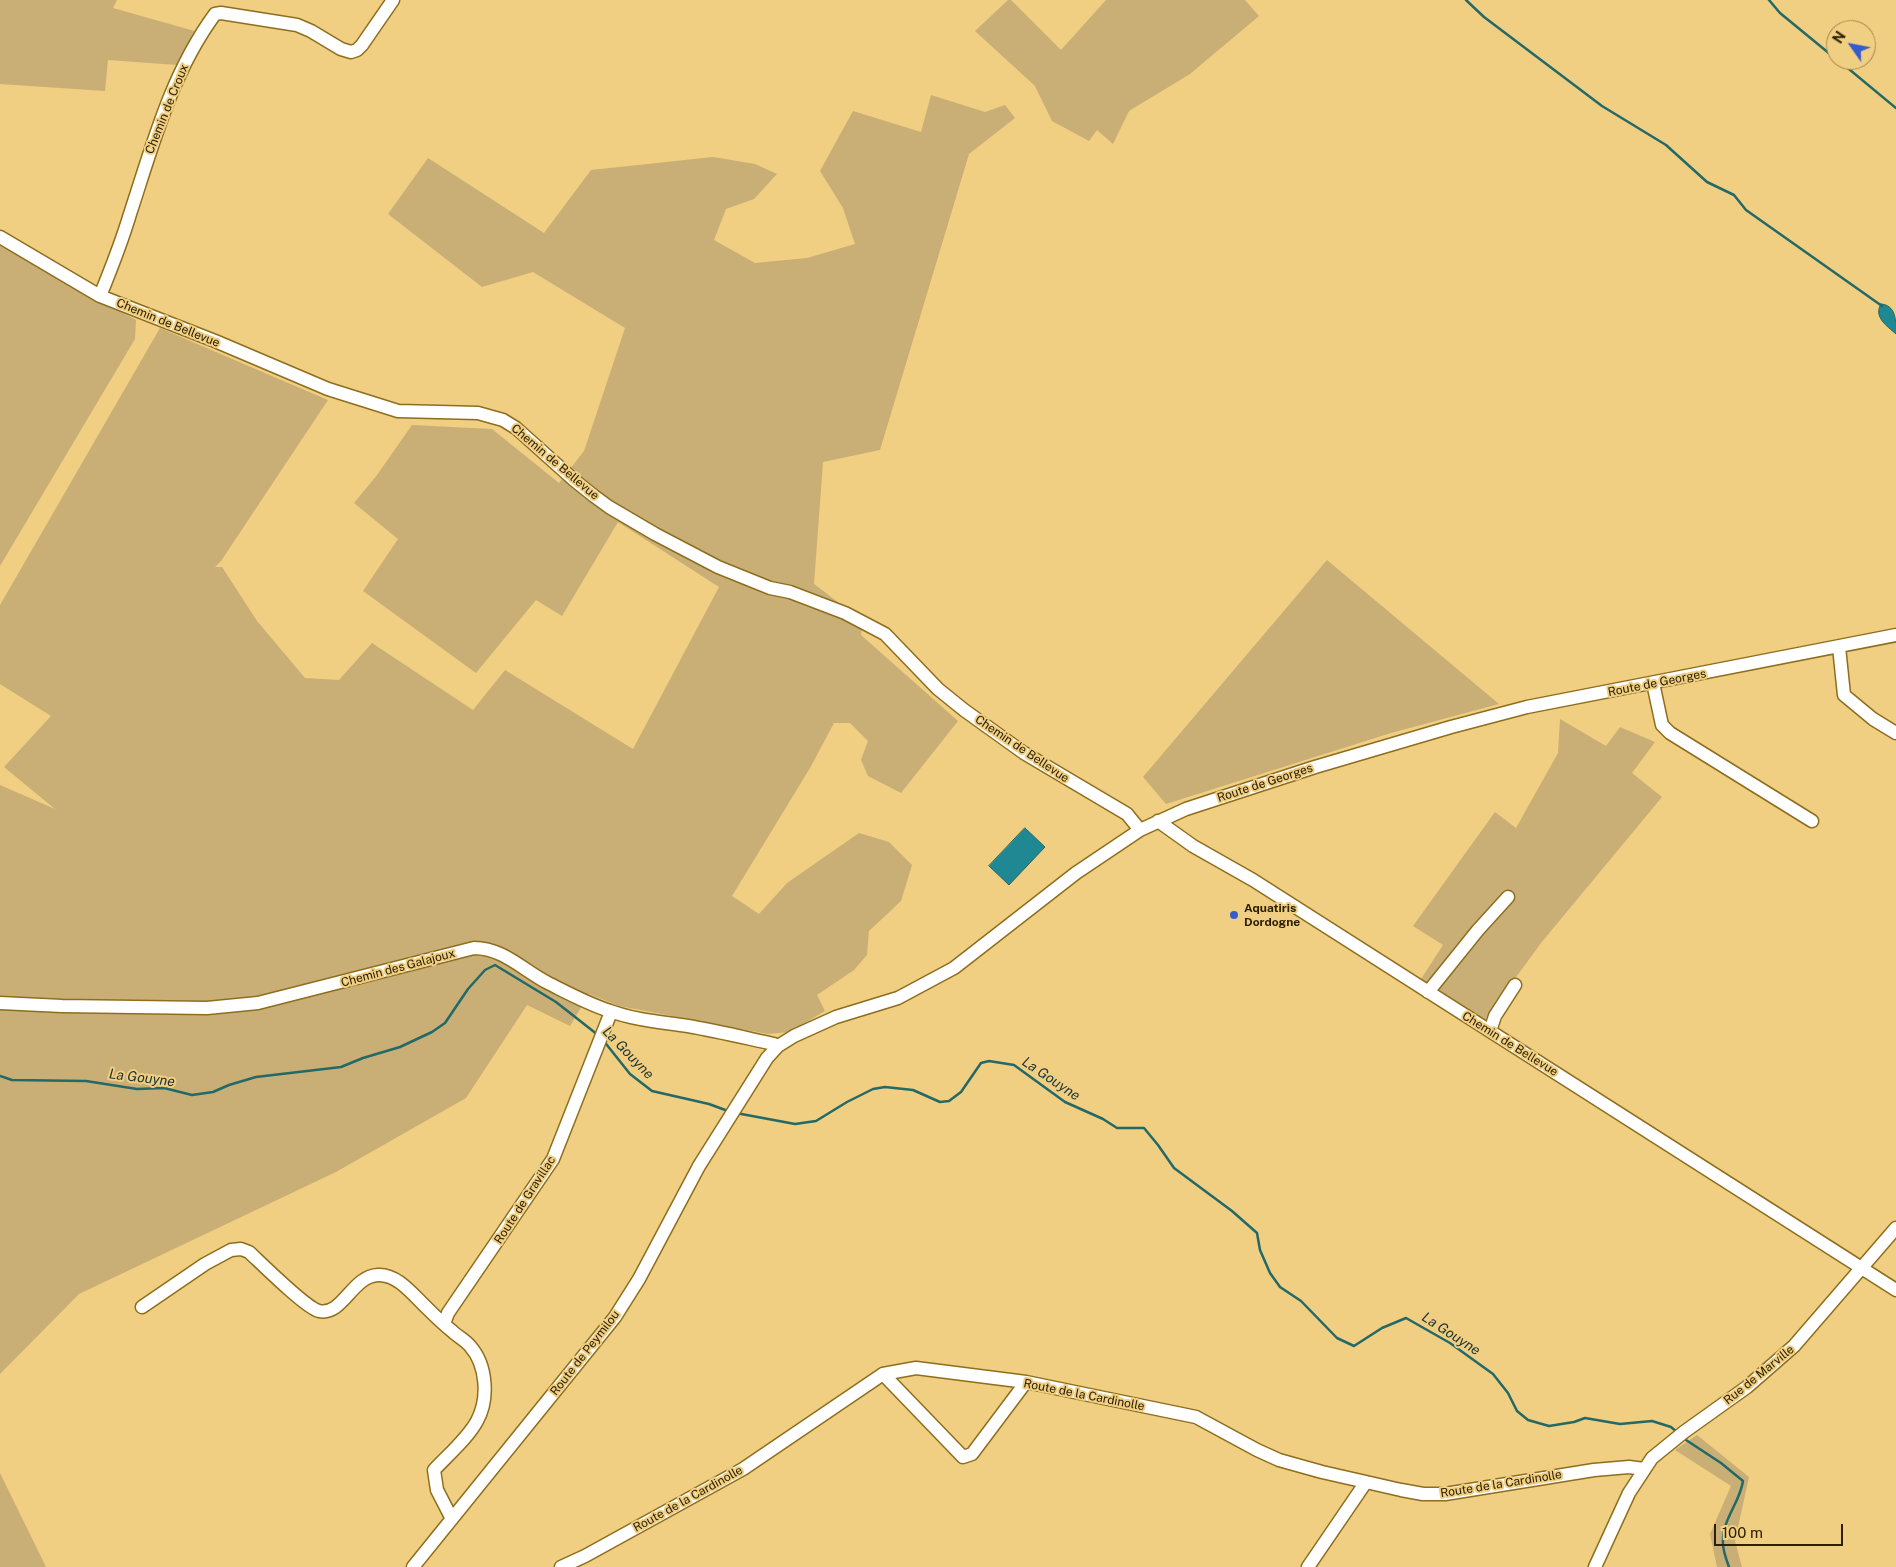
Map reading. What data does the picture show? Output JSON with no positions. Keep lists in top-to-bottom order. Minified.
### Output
{"streets":{"street":["Chemin de Croux","Chemin de Bellevue","Route de Georges","Chemin des Galajoux","Route de Gravillac","Route de Peymilou","Rue de Marville","Route de la Cardinolle"]},"crossings":[["Chemin de Croux","Chemin de Bellevue"],["Chemin de Bellevue","Route de Georges"],["Chemin de Bellevue","Rue de Marville"],["Route de Georges","Chemin des Galajoux"],["Route de Georges","Route de Peymilou"],["Chemin des Galajoux","Route de Gravillac"],["Rue de Marville","Route de la Cardinolle"]],"water":["La Gouyne"],"places":["Aquatiris Dordogne"],"scale_bar":"100 m","north":"top left"}
